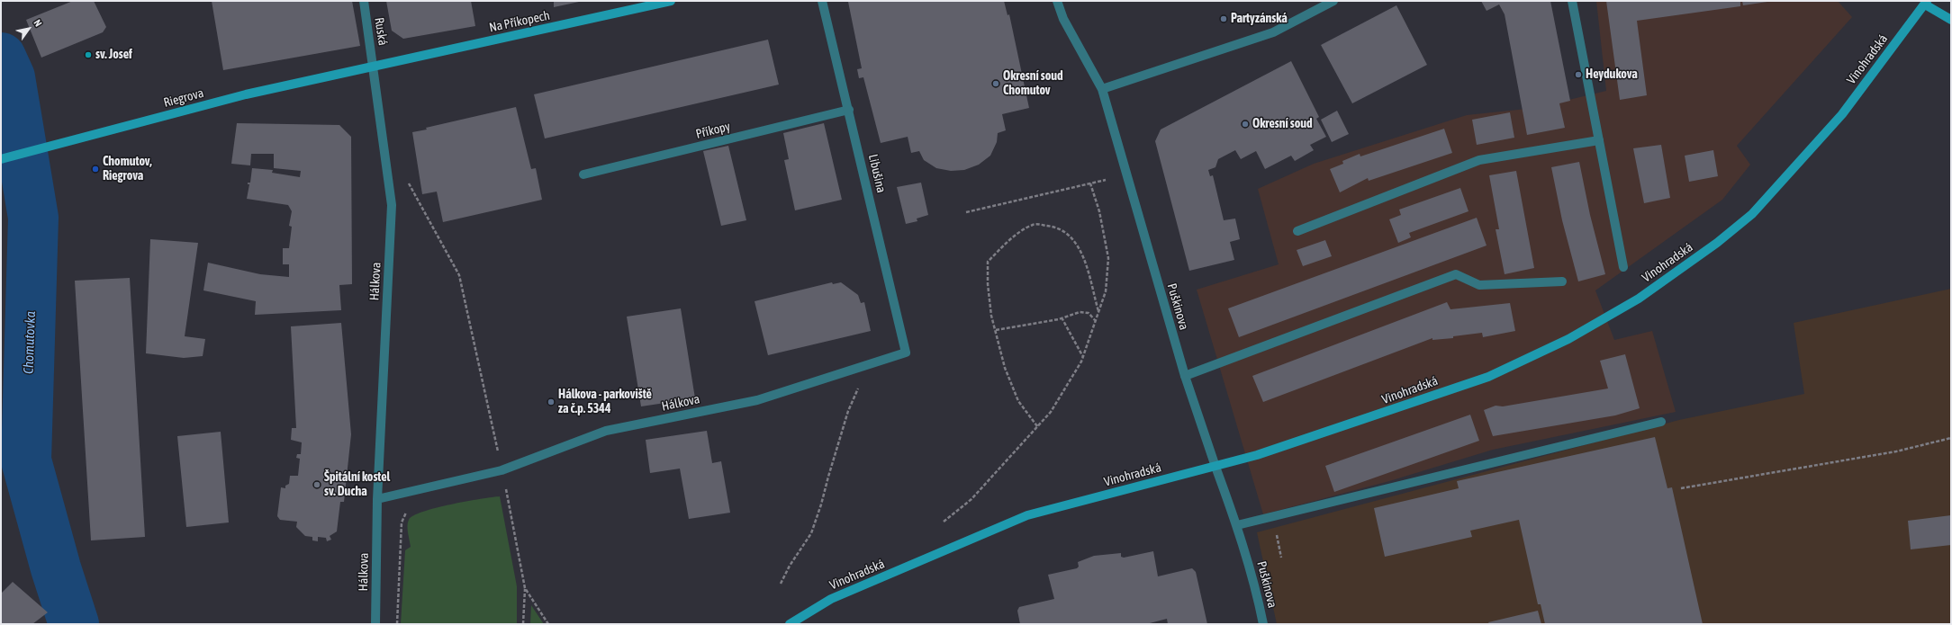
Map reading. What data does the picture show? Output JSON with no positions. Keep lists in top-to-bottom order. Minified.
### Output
{"streets":{"street":["Na Příkopech","Ruská","Vinohradská","Riegrova","Příkopy","Libušina","Hálkova","Puškinova"]},"crossings":[["Na Příkopech","Ruská"],["Na Příkopech","Riegrova"],["Na Příkopech","Hálkova"],["Ruská","Riegrova"],["Ruská","Hálkova"],["Vinohradská","Puškinova"],["Riegrova","Hálkova"],["Příkopy","Libušina"],["Libušina","Hálkova"]],"water":["Chomutovka"],"places":["Partyzánská","sv. Josef","Heydukova","Okresní soud Chomutov","Okresní soud","Chomutov, Riegrova","Hálkova - parkoviště za č.p. 5344","Špitální kostel sv. Ducha"],"north":"top right"}
